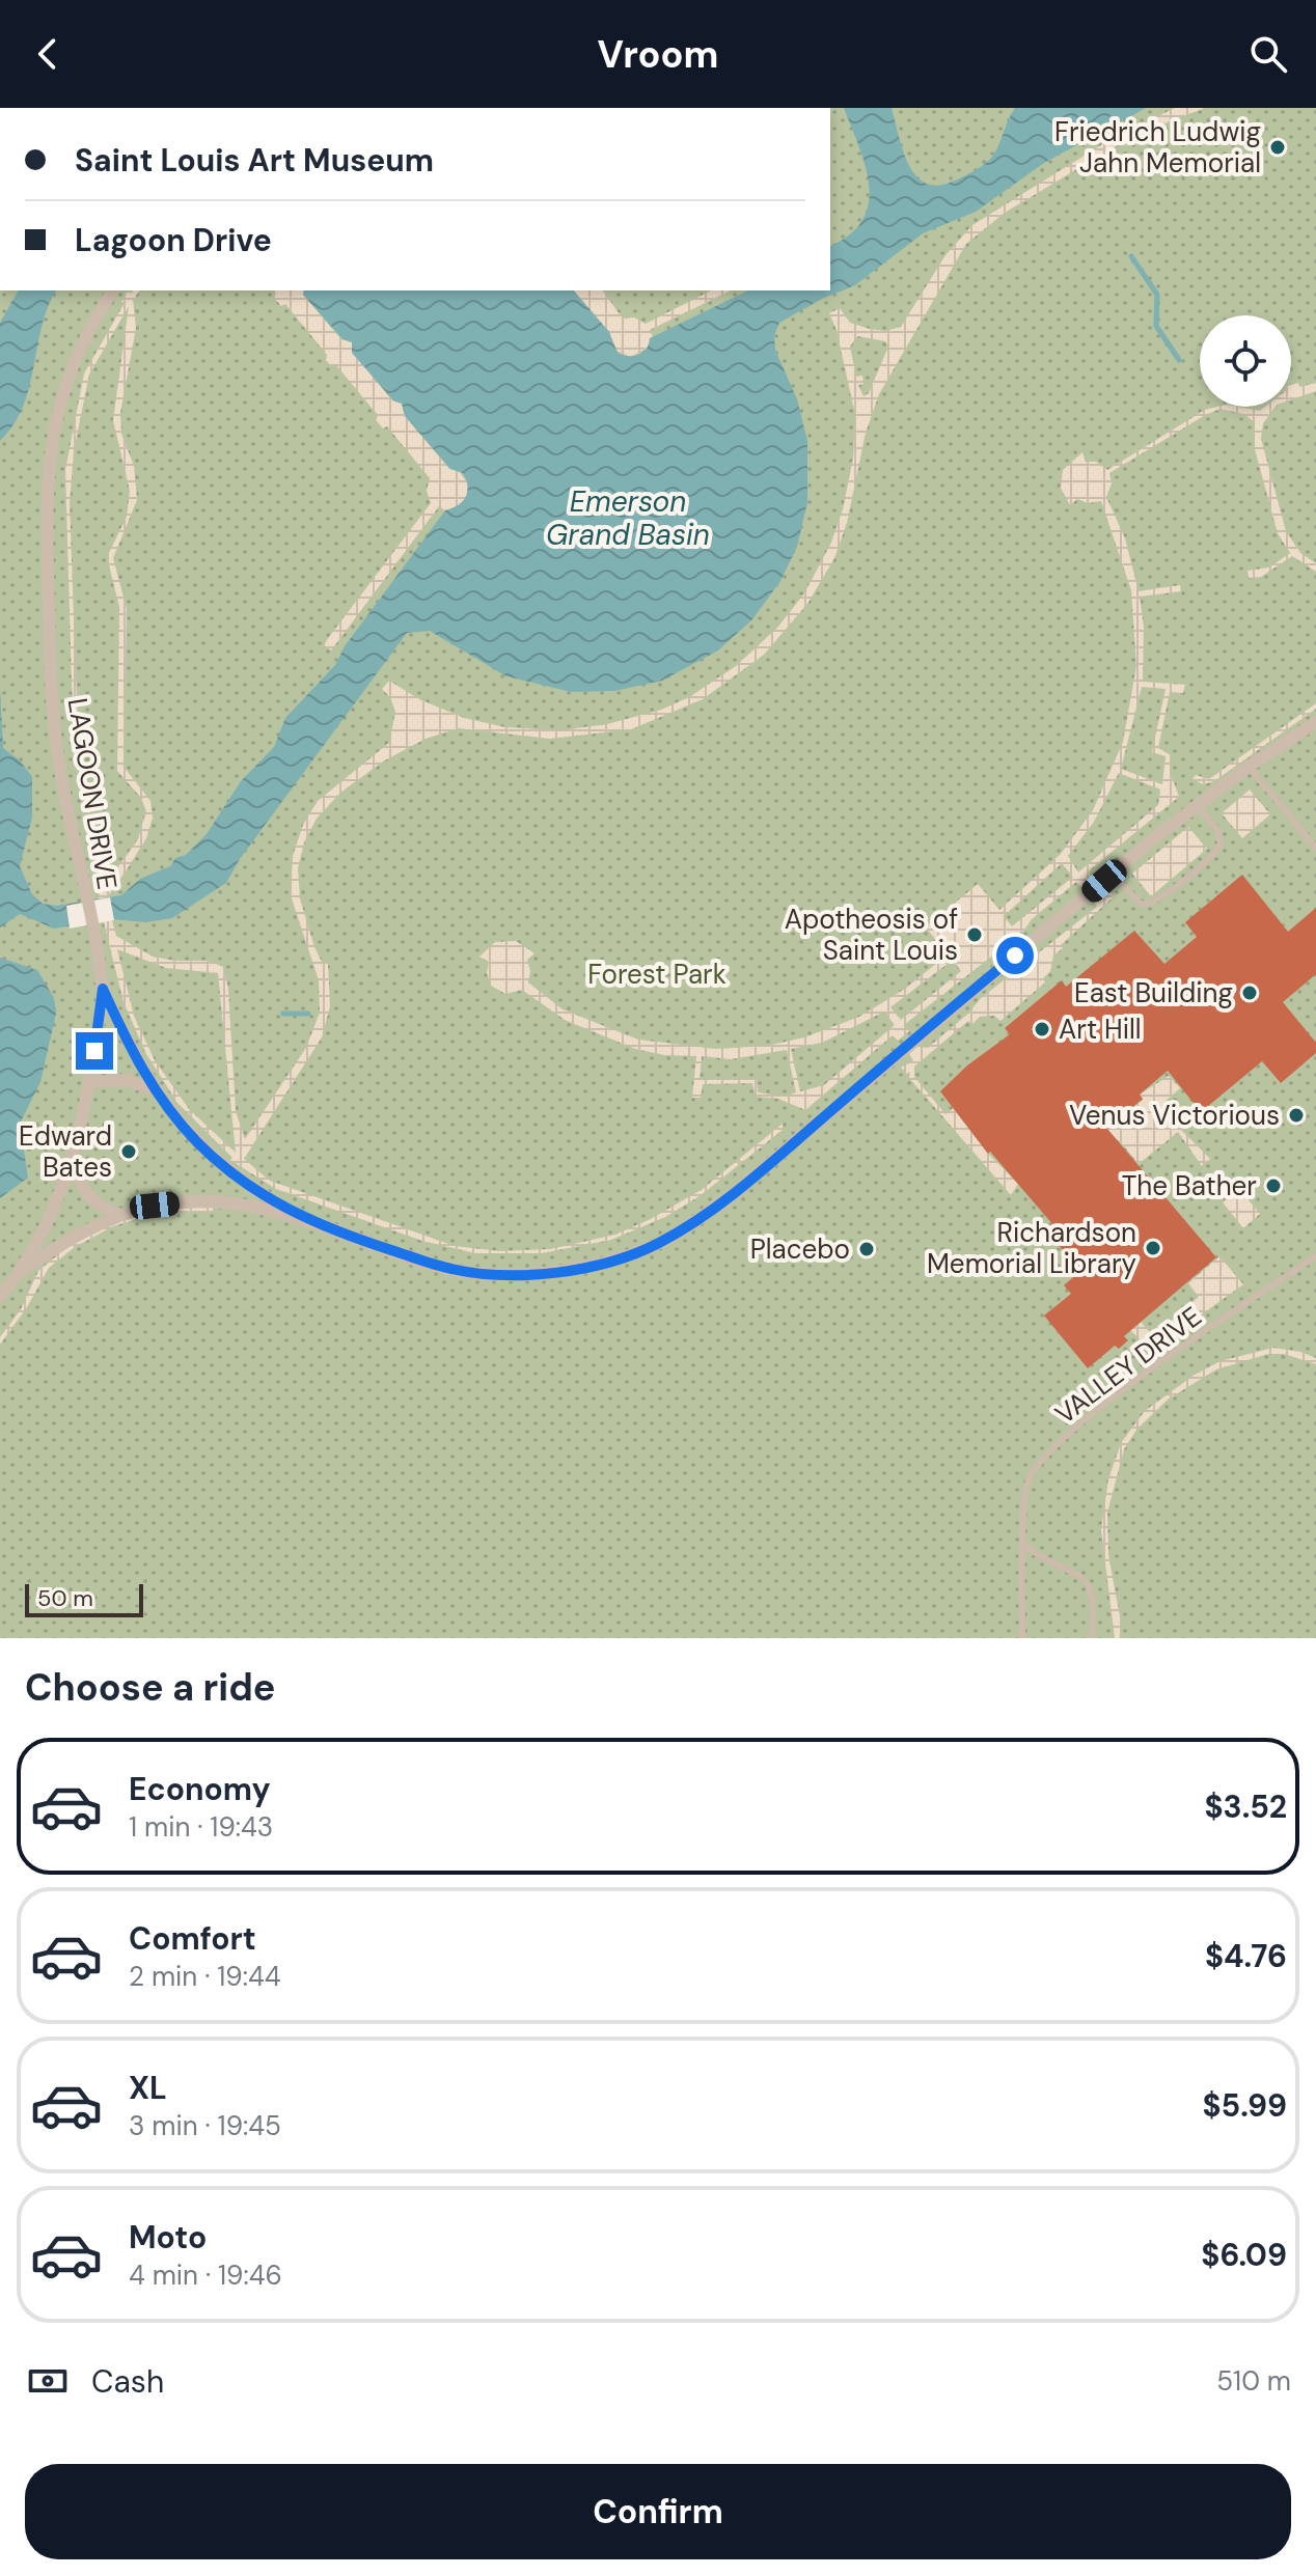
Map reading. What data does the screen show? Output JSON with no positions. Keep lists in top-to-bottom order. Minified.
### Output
{"streets":{"street":["LAGOON DRIVE"],"lane":["VALLEY DRIVE"]},"water":["Emerson Grand Basin"],"parks":["Forest Park"],"places":["Friedrich Ludwig Jahn Memorial","Apotheosis of Saint Louis","East Building","Art Hill","Venus Victorious","Edward Bates","The Bather","Richardson Memorial Library","Placebo"],"scale_bar":"50 m","page":{"header":"Vroom","banner":["Saint Louis Art Museum","Lagoon Drive"],"scale":"50 m","heading":"Choose a ride","list":[{"name":"Economy","note":"1 min · 19:43","value":"$3.52"},{"name":"Comfort","note":"2 min · 19:44","value":"$4.76"},{"name":"XL","note":"3 min · 19:45","value":"$5.99"},{"name":"Moto","note":"4 min · 19:46","value":"$6.09"}],"pay":["Cash","510 m"],"buttons":"Confirm"}}
